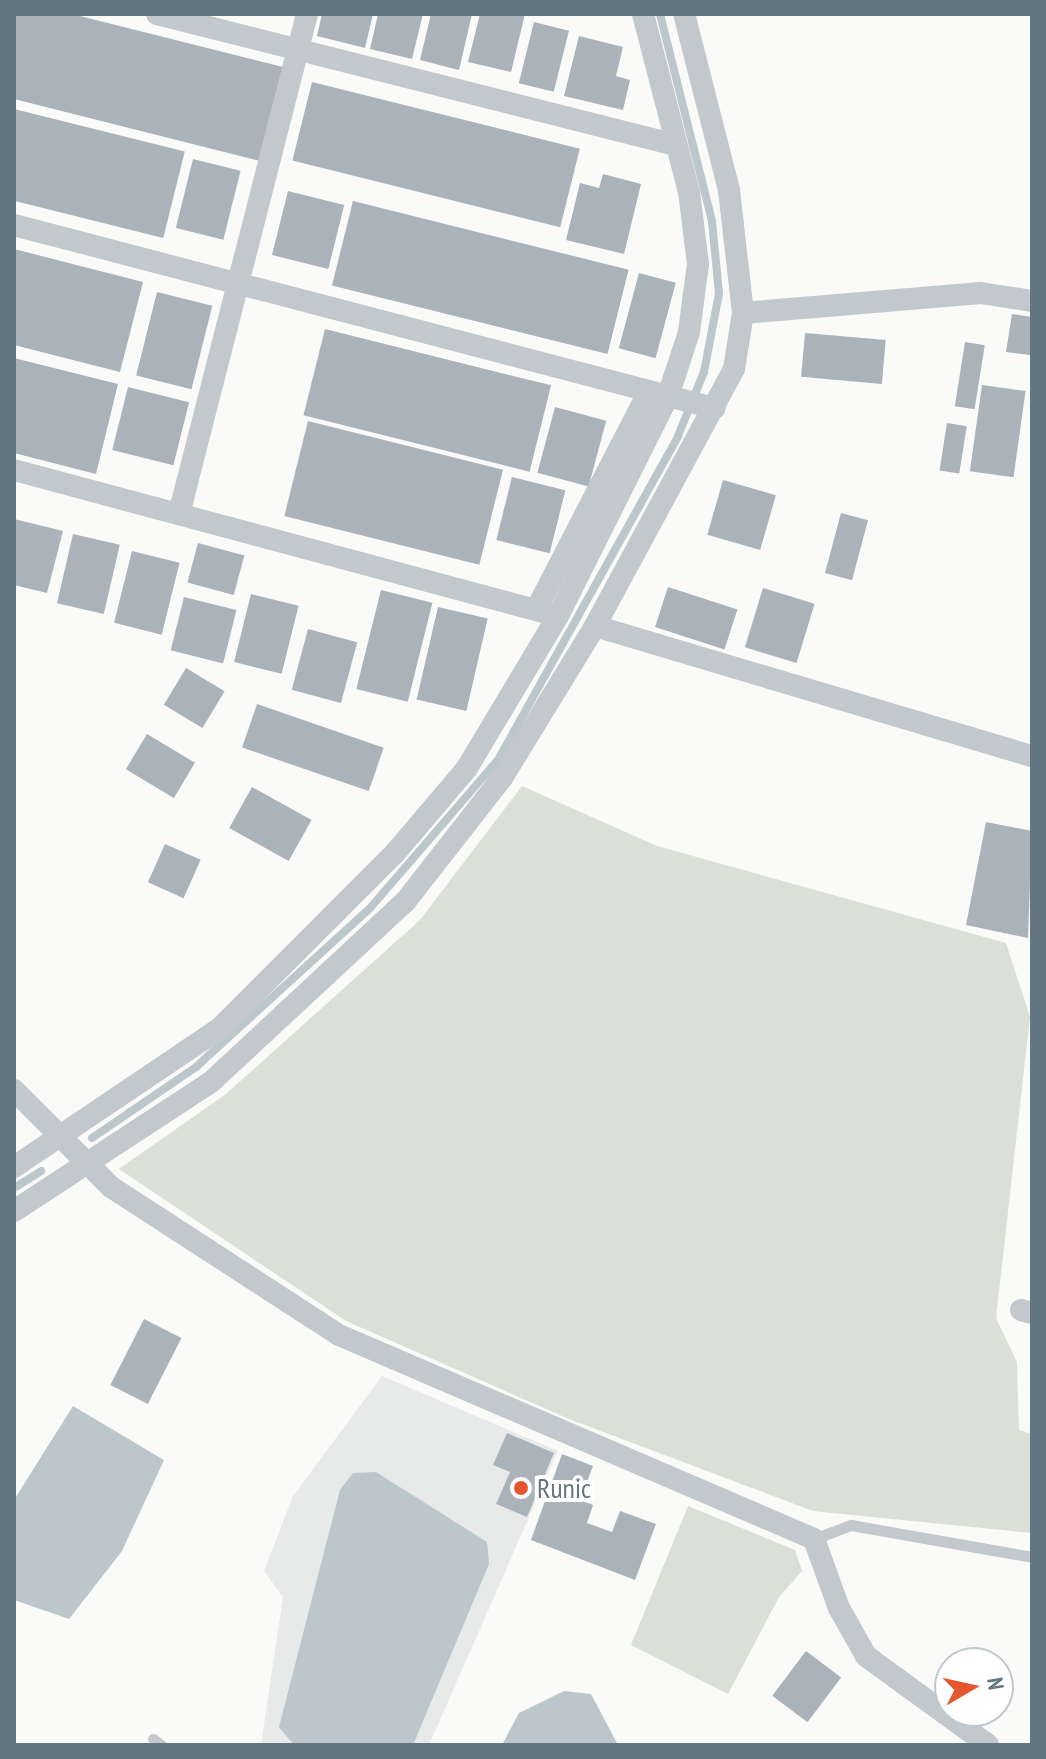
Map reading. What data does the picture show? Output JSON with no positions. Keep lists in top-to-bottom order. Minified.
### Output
{"places":["Runic"],"north":"right"}
